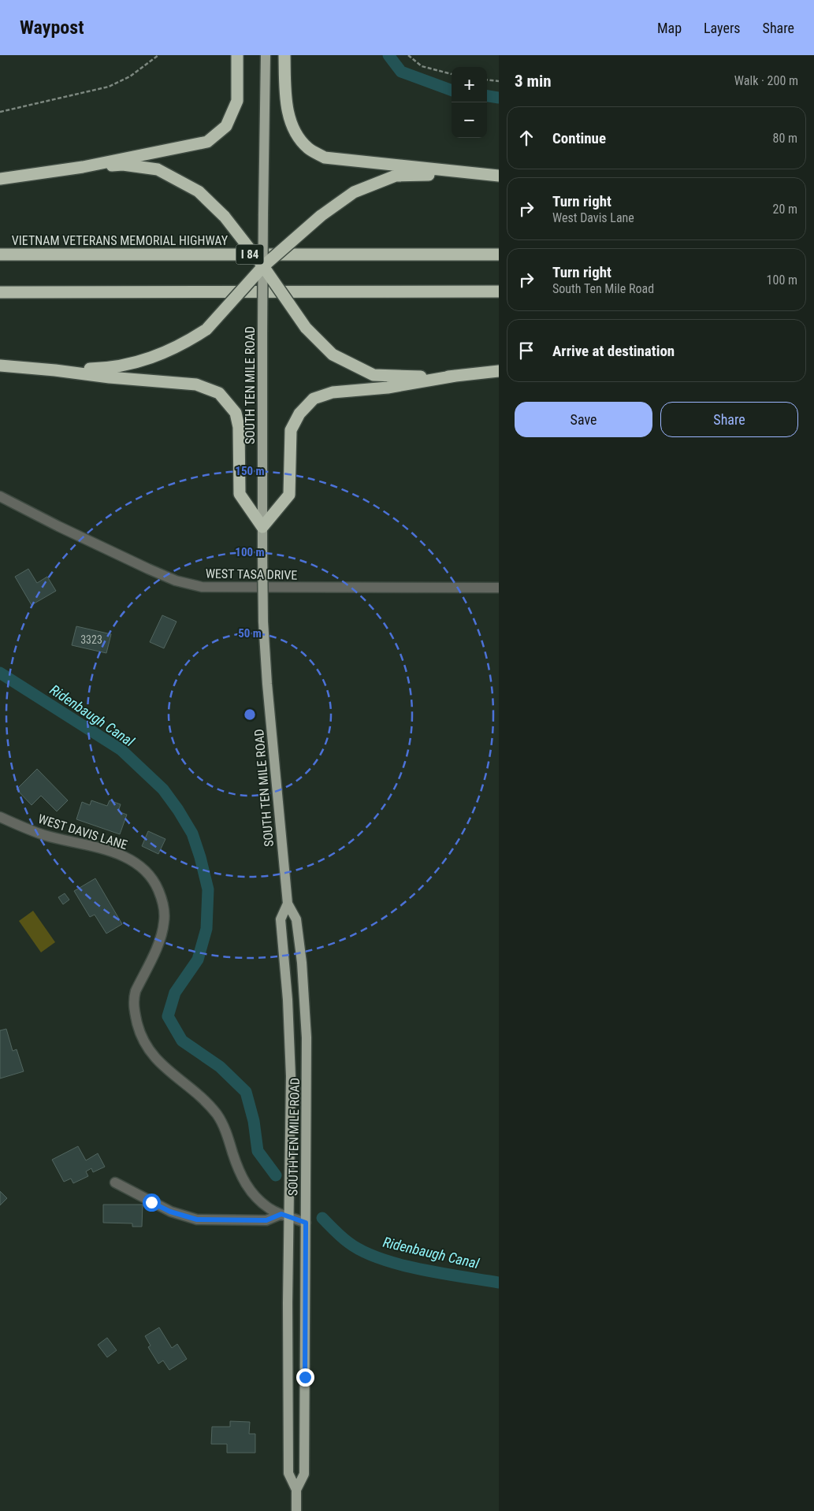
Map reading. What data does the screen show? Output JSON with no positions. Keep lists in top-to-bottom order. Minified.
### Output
{"streets":{"highway":["VIETNAM VETERANS MEMORIAL HIGHWAY","I 84"],"main road":["SOUTH TEN MILE ROAD"],"street":["WEST TASA DRIVE","WEST DAVIS LANE"]},"crossings":[["SOUTH TEN MILE ROAD","WEST DAVIS LANE"]],"water":["Ridenbaugh Canal"],"house_numbers":["3323"],"page":{"header":"Waypost","nav":["Map","Layers","Share"],"heading":["3 min","Walk · 200 m"],"map_buttons":["+","−"],"list":[["Continue","80 m"],["Turn right","West Davis Lane","20 m"],["Turn right","South Ten Mile Road","100 m"],"Arrive at destination"],"buttons":["Save","Share"]},"rings":["150 m","100 m","50 m"]}
